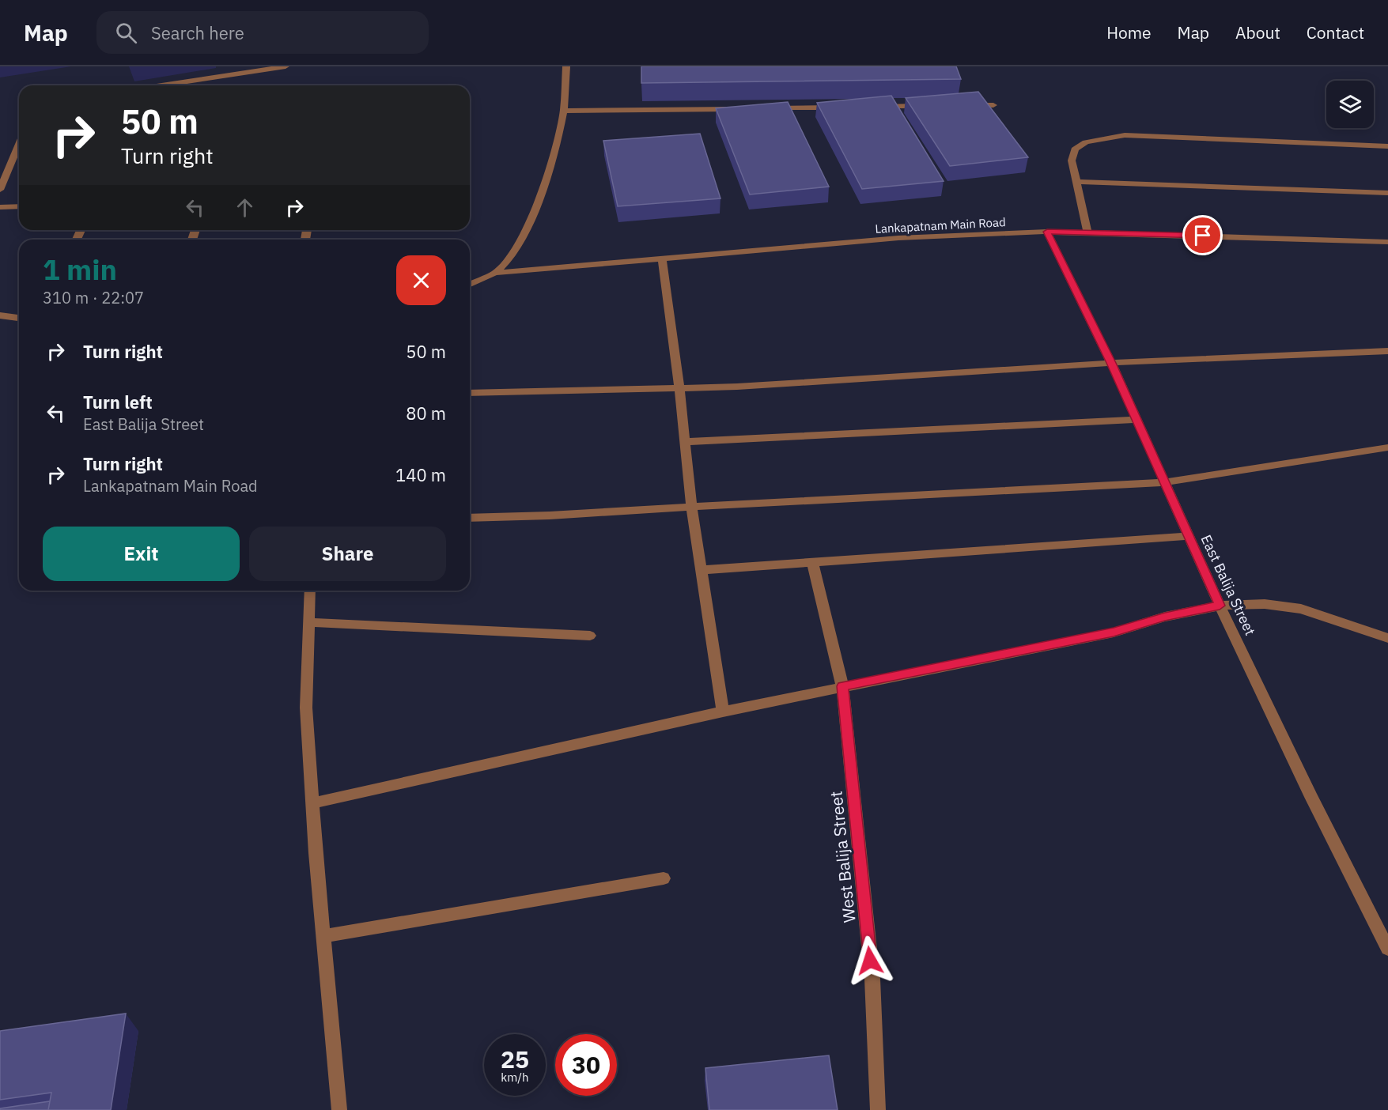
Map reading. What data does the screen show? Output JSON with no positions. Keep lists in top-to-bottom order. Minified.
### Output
{"streets":{"street":["Lankapatnam Main Road","East Balija Street","West Balija Street"]},"crossings":[["Lankapatnam Main Road","East Balija Street"]],"page":{"header":"Map","search":"Search here","nav":["Home","Map","About","Contact"],"turn":["50 m","Turn right"],"heading":["1 min","310 m · 22:07"],"list":[{"name":"Turn right","value":"50 m"},{"name":"Turn left","note":"East Balija Street","value":"80 m"},{"name":"Turn right","note":"Lankapatnam Main Road","value":"140 m"}],"buttons":["Exit","Share"],"speed":"25 km/h","limit":"30"}}
